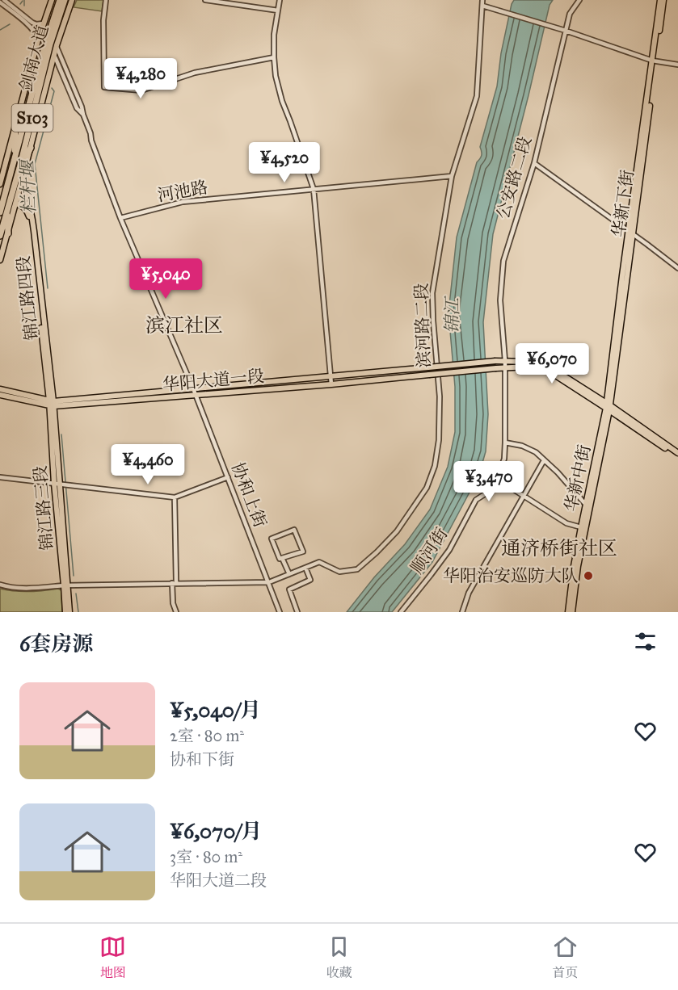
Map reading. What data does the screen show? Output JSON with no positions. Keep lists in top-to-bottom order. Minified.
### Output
{"streets":{"highway":["剑南大道","S103"],"main road":["锦江路四段","华阳大道一段","华新中街","锦江路三段"],"street":["公安路二段","河池路","滨河路二段","协和上街","顺河街"]},"crossings":[["公安路二段","华阳大道一段"],["公安路二段","顺河街"],["河池路","滨河路二段"],["河池路","协和上街"],["锦江路四段","华阳大道一段"],["锦江路四段","锦江路三段"],["华阳大道一段","华新中街"],["华阳大道一段","协和上街"],["华阳大道一段","锦江路三段"],["华阳大道一段","顺河街"]],"districts":["滨江社区","通济桥街社区"],"water":["栏杆堰","锦江"],"places":["华阳治安巡防大队"],"page":{"price":["¥4,280","¥4,520","¥5,040","¥6,070","¥4,460","¥3,470"],"heading":"6套房源","list":[{"name":"¥5,040/月","note":"2室 · 80 m² · 协和下街"},{"name":"¥6,070/月","note":"3室 · 80 m² · 华阳大道二段"}],"tabs":["地图","收藏","首页"]}}
